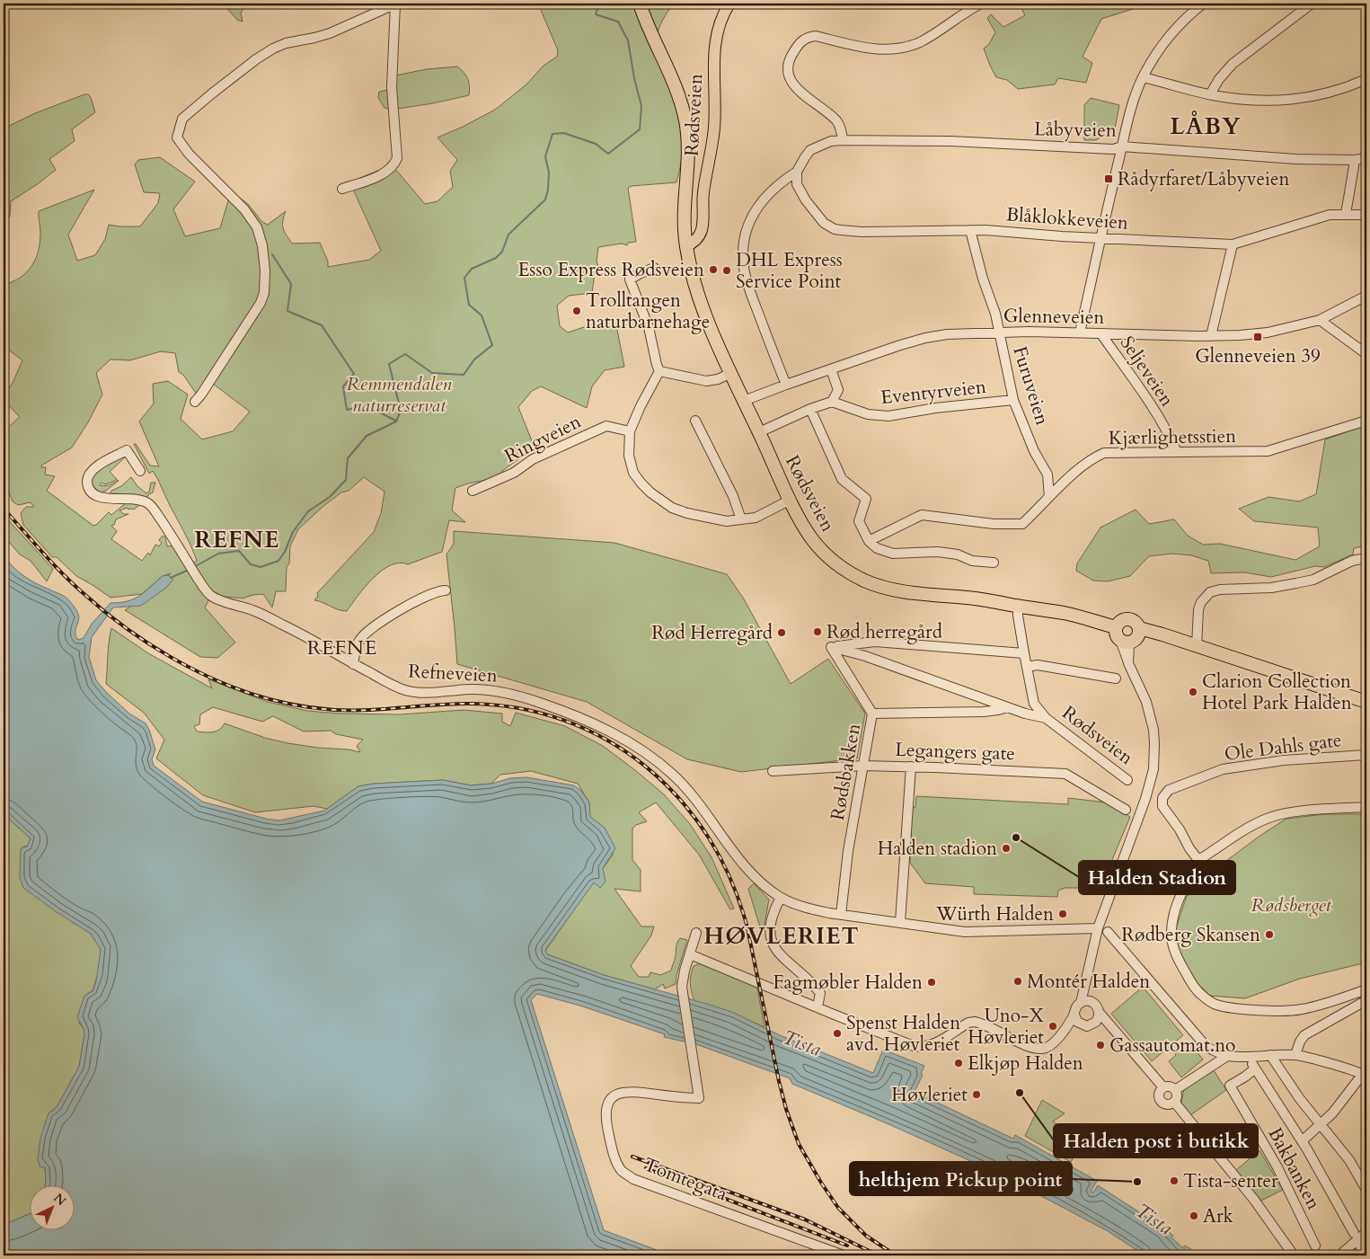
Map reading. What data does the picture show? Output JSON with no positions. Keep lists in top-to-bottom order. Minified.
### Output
{"streets":{"highway":["Rødsveien"],"street":["Låbyveien","Blåklokkeveien","Glenneveien","Seljeveien","Furuveien","Eventyrveien","Kjærlighetsstien","Ringveien","Refneveien","Ole Dahls gate","Legangers gate","Rødsbakken","Bakbanken","Tomtegata"]},"crossings":[["Rødsveien","Glenneveien"],["Rødsveien","Rødsbakken"],["Låbyveien","Blåklokkeveien"],["Blåklokkeveien","Furuveien"],["Glenneveien","Seljeveien"],["Glenneveien","Furuveien"],["Seljeveien","Kjærlighetsstien"],["Furuveien","Eventyrveien"],["Furuveien","Kjærlighetsstien"],["Refneveien","Rødsbakken"],["Legangers gate","Rødsbakken"]],"districts":["LÅBY","REFNE","REFNE","HØVLERIET"],"water":["Tista"],"parks":["Remmendalen naturreservat","Rødsberget"],"places":{"transit":["Rådyrfaret/Låbyveien","Glenneveien 39"],"other":["Esso Express Rødsveien","DHL Express Service Point","Trolltangen naturbarnehage","Rød herregård","Rød Herregård","Clarion Collection Hotel Park Halden","Halden Stadion","Halden stadion","Würth Halden","Rødberg Skansen","Montér Halden","Fagmøbler Halden","Uno-X Høvleriet","Spenst Halden avd. Høvleriet","Gassautomat.no","Elkjøp Halden","Halden post i butikk","Høvleriet","Tista-senter","helthjem Pickup point","Ark"]},"north":"top right"}
